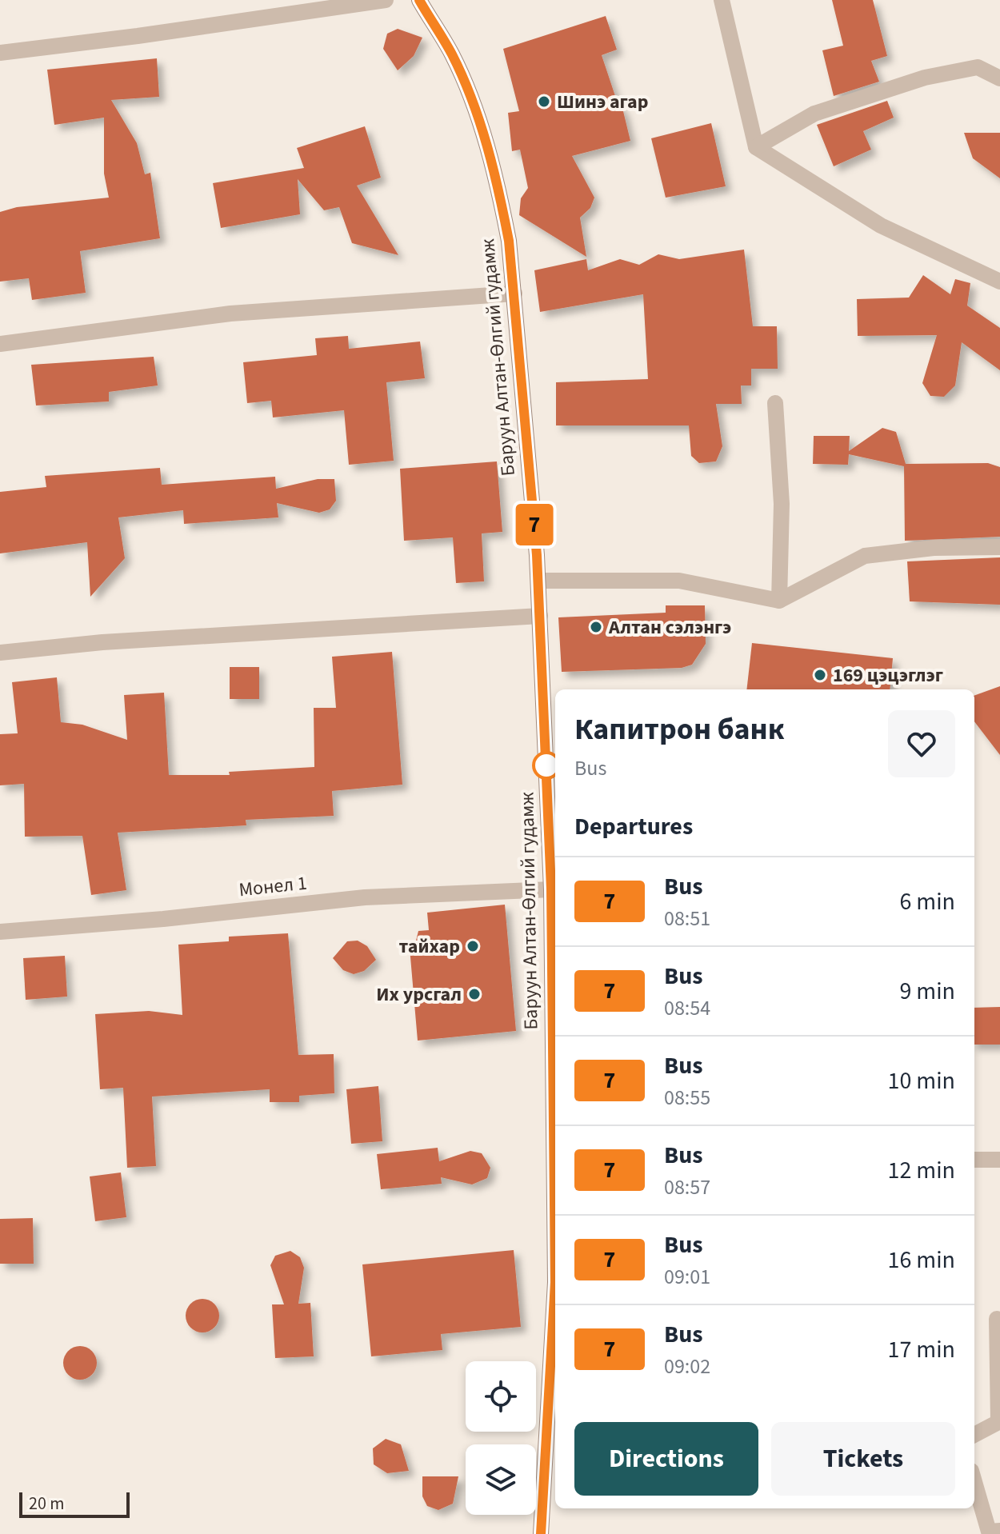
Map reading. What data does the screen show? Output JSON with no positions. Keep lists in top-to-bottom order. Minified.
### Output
{"streets":{"main road":["Баруун Алтан-Өлгий гудамж"],"street":["Монел 1"]},"crossings":[["Баруун Алтан-Өлгий гудамж","Монел 1"]],"places":["Шинэ агар","Алтан сэлэнгэ","169 цэцэглэг","тайхар","Их урсгал"],"lines":["bus line 7"],"scale_bar":"20 m","page":{"on_map":"7","heading":[["Капитрон банк","Bus"],"Departures"],"list":[{"mark":"7","name":"Bus","note":"08:51","value":"6 min"},{"mark":"7","name":"Bus","note":"08:54","value":"9 min"},{"mark":"7","name":"Bus","note":"08:55","value":"10 min"},{"mark":"7","name":"Bus","note":"08:57","value":"12 min"},{"mark":"7","name":"Bus","note":"09:01","value":"16 min"},{"mark":"7","name":"Bus","note":"09:02","value":"17 min"}],"buttons":["Directions","Tickets"],"scale":"20 m"}}
